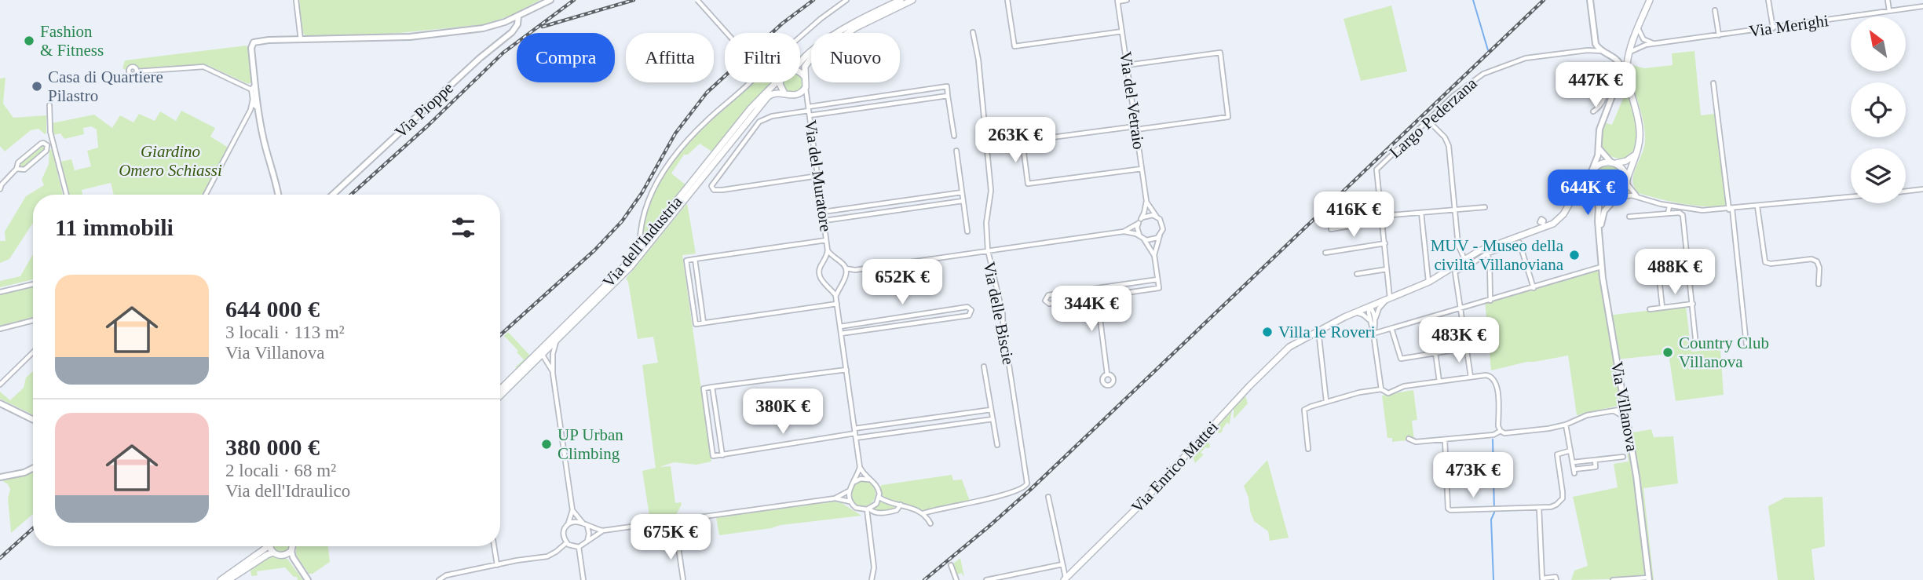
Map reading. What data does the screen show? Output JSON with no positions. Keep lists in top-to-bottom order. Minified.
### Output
{"streets":{"main road":["Via dell'Industria","Via Enrico Mattei"],"street":["Via Merighi","Via del Vetraio","Via Pioppe","Largo Pederzana","Via del Muratore","Via delle Biscie","Via Villanova"]},"parks":["Giardino Omero Schiassi"],"places":["Fashion & Fitness","Casa di Quartiere Pilastro","MUV - Museo della civiltà Villanoviana","Villa le Roveri","Country Club Villanova","UP Urban Climbing"],"north":"top left","page":{"chip":["Compra","Affitta","Filtri","Nuovo"],"price":["447K €","263K €","644K €","416K €","488K €","652K €","344K €","483K €","380K €","473K €","675K €"],"heading":"11 immobili","list":[{"name":"644 000 €","note":"3 locali · 113 m² · Via Villanova"},{"name":"380 000 €","note":"2 locali · 68 m² · Via dell'Idraulico"}]}}
